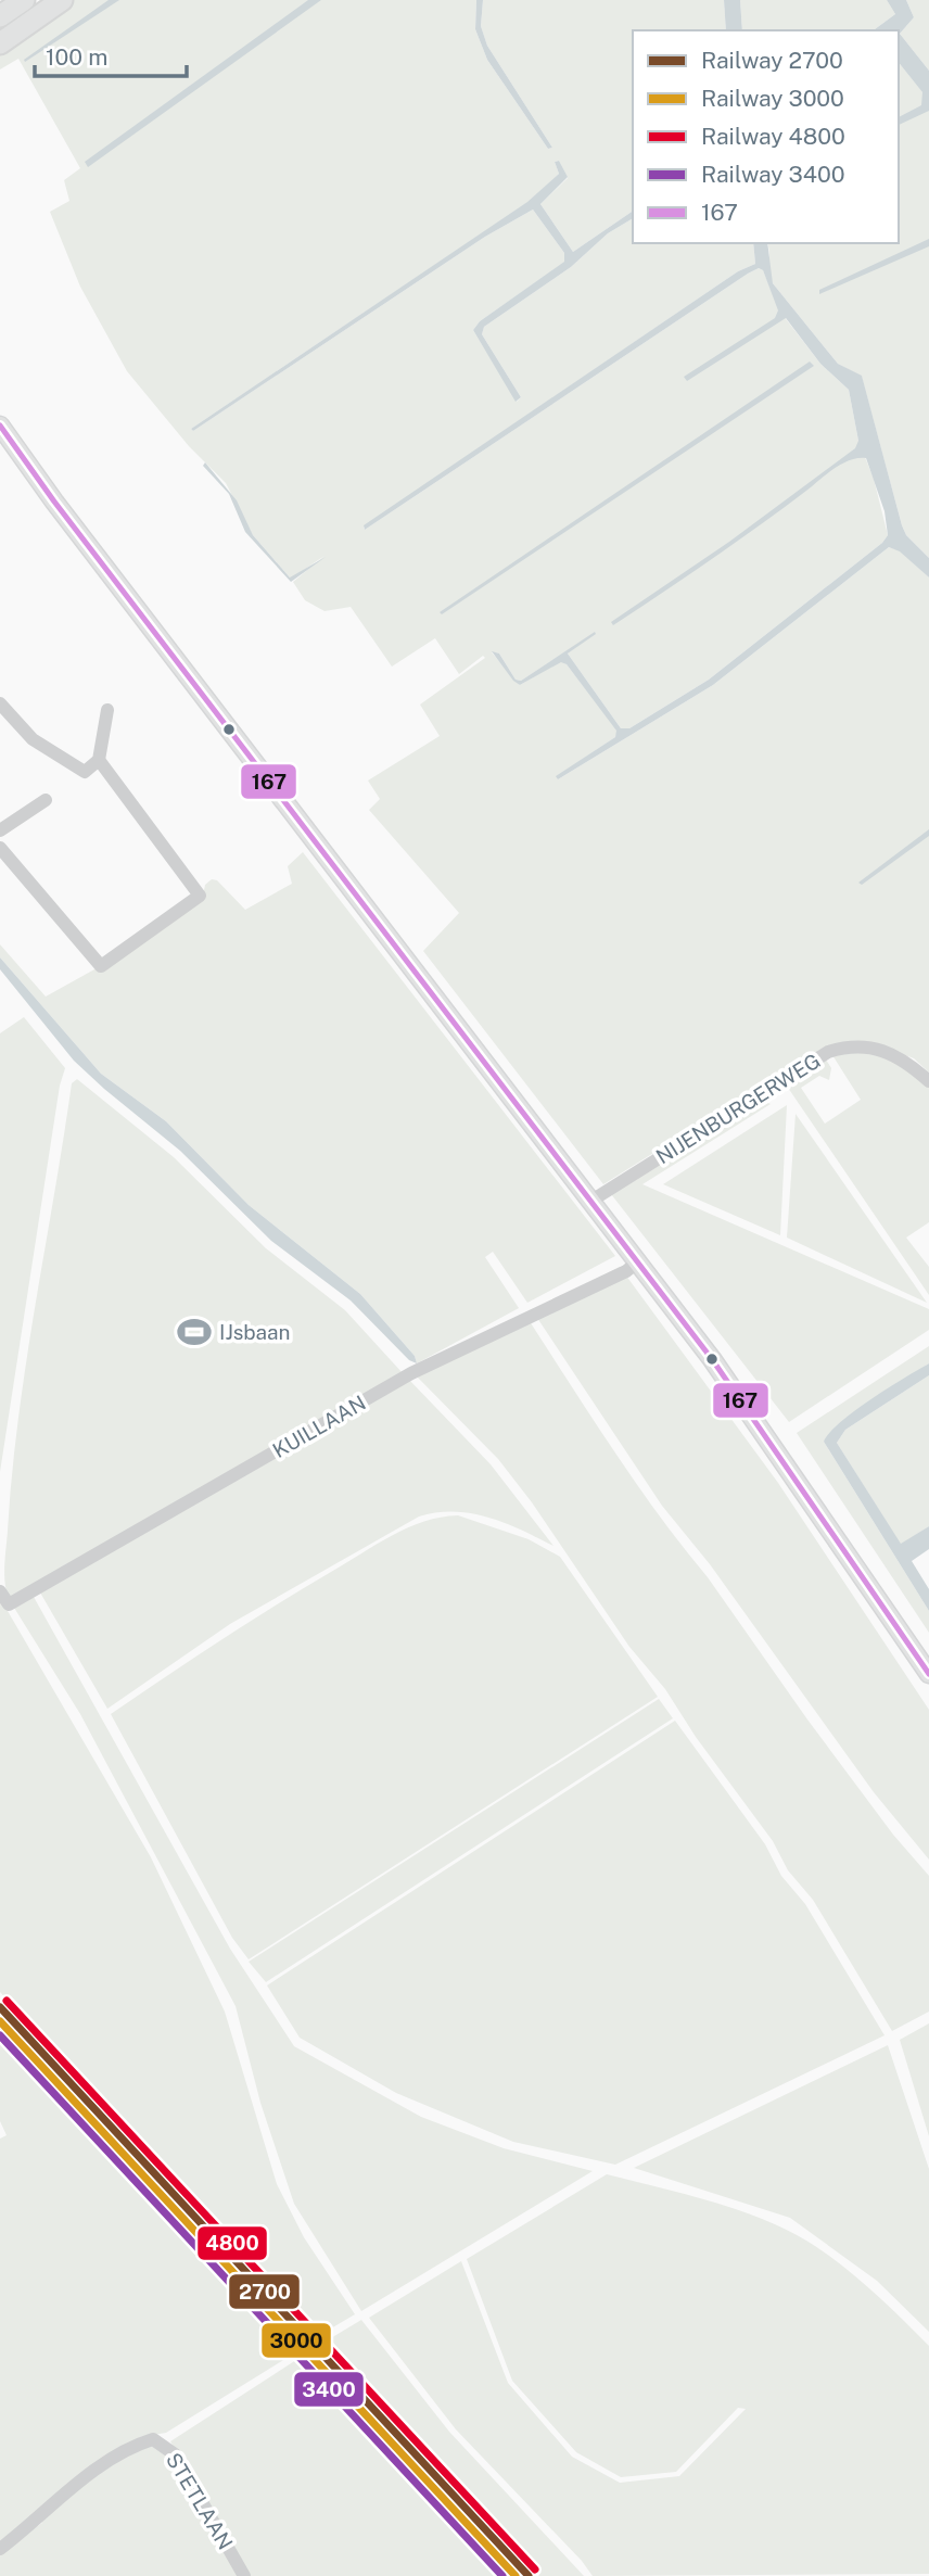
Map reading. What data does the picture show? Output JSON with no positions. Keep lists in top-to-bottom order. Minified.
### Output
{"streets":{"street":["NIJENBURGERWEG","KUILLAAN","STETLAAN"]},"places":{"sports":["IJsbaan"]},"lines":["transit line 167","rail line 4800","rail line 2700","rail line 3000","rail line 3400"],"legend":["Railway 2700","Railway 3000","Railway 4800","Railway 3400","167"],"scale_bar":"100 m"}
